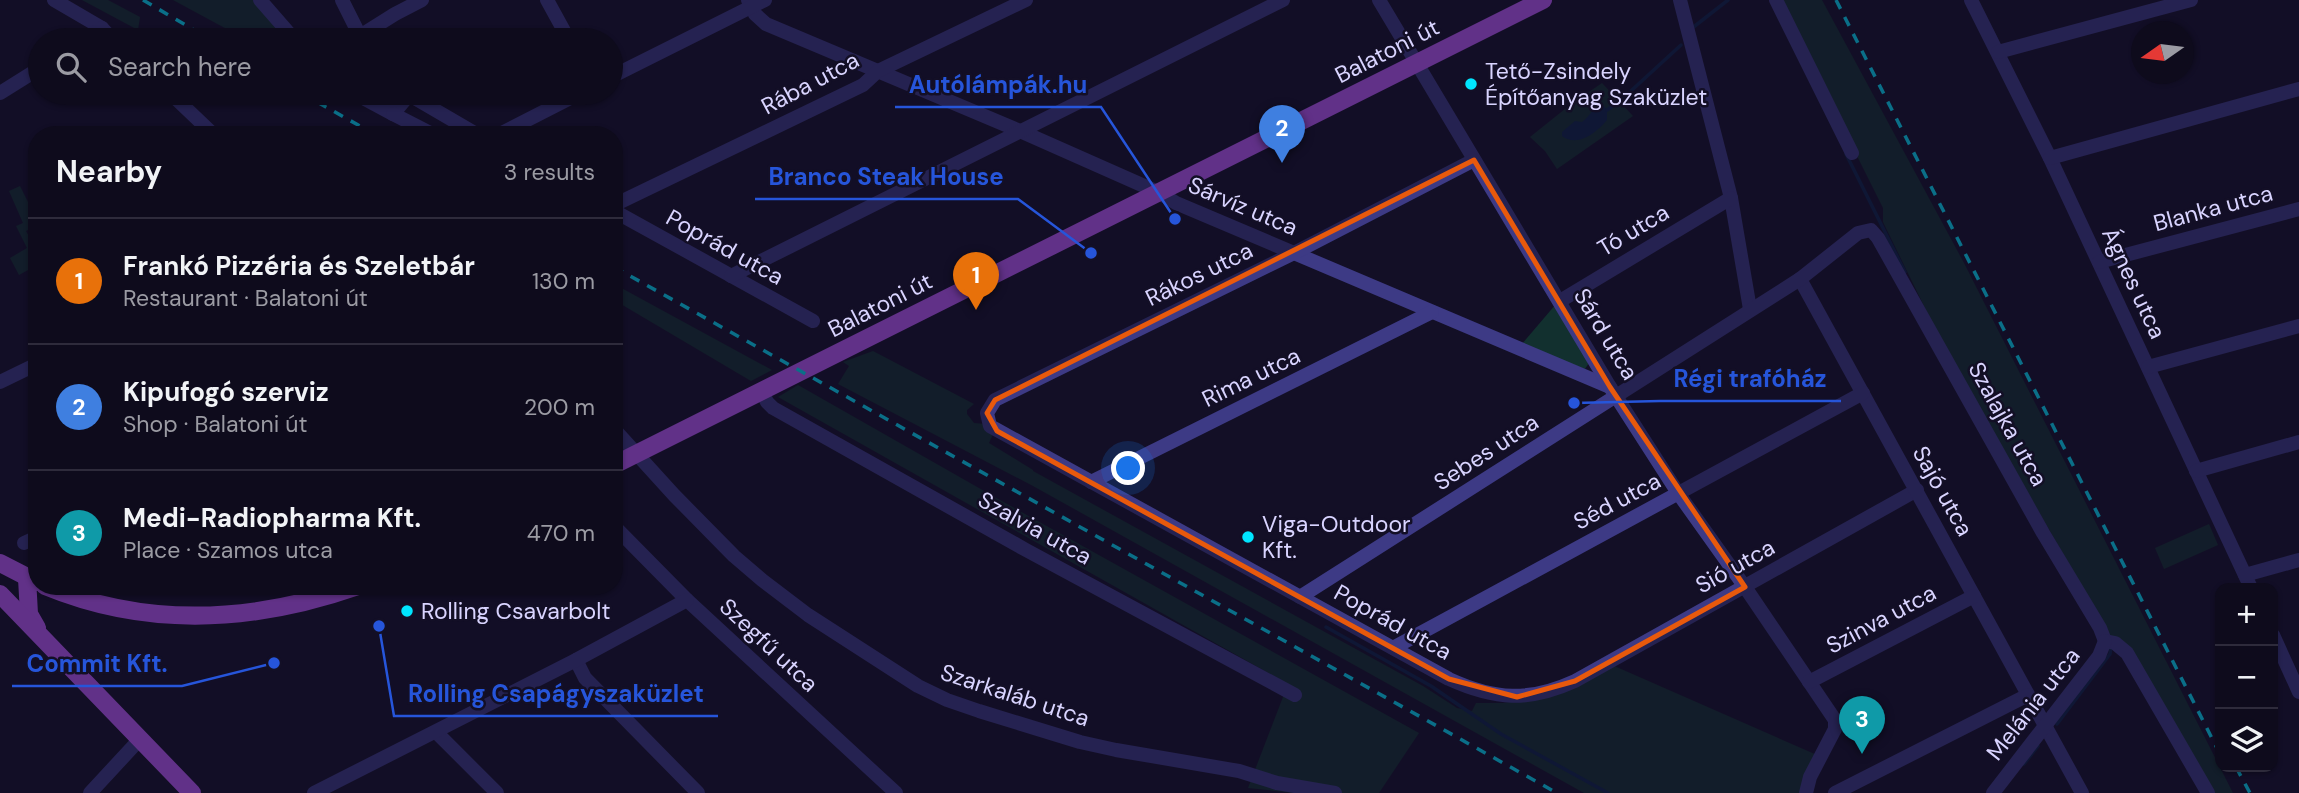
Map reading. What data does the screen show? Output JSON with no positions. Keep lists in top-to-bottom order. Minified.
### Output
{"streets":{"main road":["Balatoni út"],"street":["Rába utca","Sárvíz utca","Blanka utca","Tó utca","Poprád utca","Rákos utca","Ágnes utca","Sárd utca","Rima utca","Szalajka utca","Sebes utca","Sajó utca","Séd utca","Szalvia utca","Sió utca","Szinva utca","Szegfű utca","Szarkaláb utca","Melánia utca"]},"crossings":[["Balatoni út","Sárvíz utca"],["Balatoni út","Sárd utca"],["Balatoni út","Szalvia utca"],["Balatoni út","Szarkaláb utca"],["Rába utca","Sárvíz utca"],["Sárvíz utca","Rákos utca"],["Sárvíz utca","Sárd utca"],["Sárvíz utca","Rima utca"],["Sárvíz utca","Sebes utca"],["Blanka utca","Ágnes utca"],["Tó utca","Sárd utca"],["Poprád utca","Rákos utca"],["Poprád utca","Rima utca"],["Poprád utca","Sebes utca"],["Poprád utca","Séd utca"],["Poprád utca","Sió utca"],["Rákos utca","Sárd utca"],["Sárd utca","Sebes utca"],["Sárd utca","Séd utca"],["Sárd utca","Sió utca"],["Sárd utca","Szinva utca"],["Szalajka utca","Sebes utca"],["Szalajka utca","Melánia utca"],["Sebes utca","Sajó utca"],["Sajó utca","Séd utca"],["Sajó utca","Sió utca"],["Sajó utca","Szinva utca"],["Sajó utca","Melánia utca"]],"places":["Tető-Zsindely Építőanyag Szaküzlet","Autólámpák.hu","Branco Steak House","Régi trafóház","Viga-Outdoor Kft.","Rolling Csavarbolt","Rolling Csapágyszaküzlet","Commit Kft."],"north":"left","page":{"search":"Search here","pins":["2","1","3"],"heading":["Nearby","3 results"],"list":[{"mark":"1","name":"Frankó Pizzéria és Szeletbár","note":"Restaurant · Balatoni út","value":"130 m"},{"mark":"2","name":"Kipufogó szerviz","note":"Shop · Balatoni út","value":"200 m"},{"mark":"3","name":"Medi-Radiopharma Kft.","note":"Place · Szamos utca","value":"470 m"}],"map_buttons":["+","−"]}}
